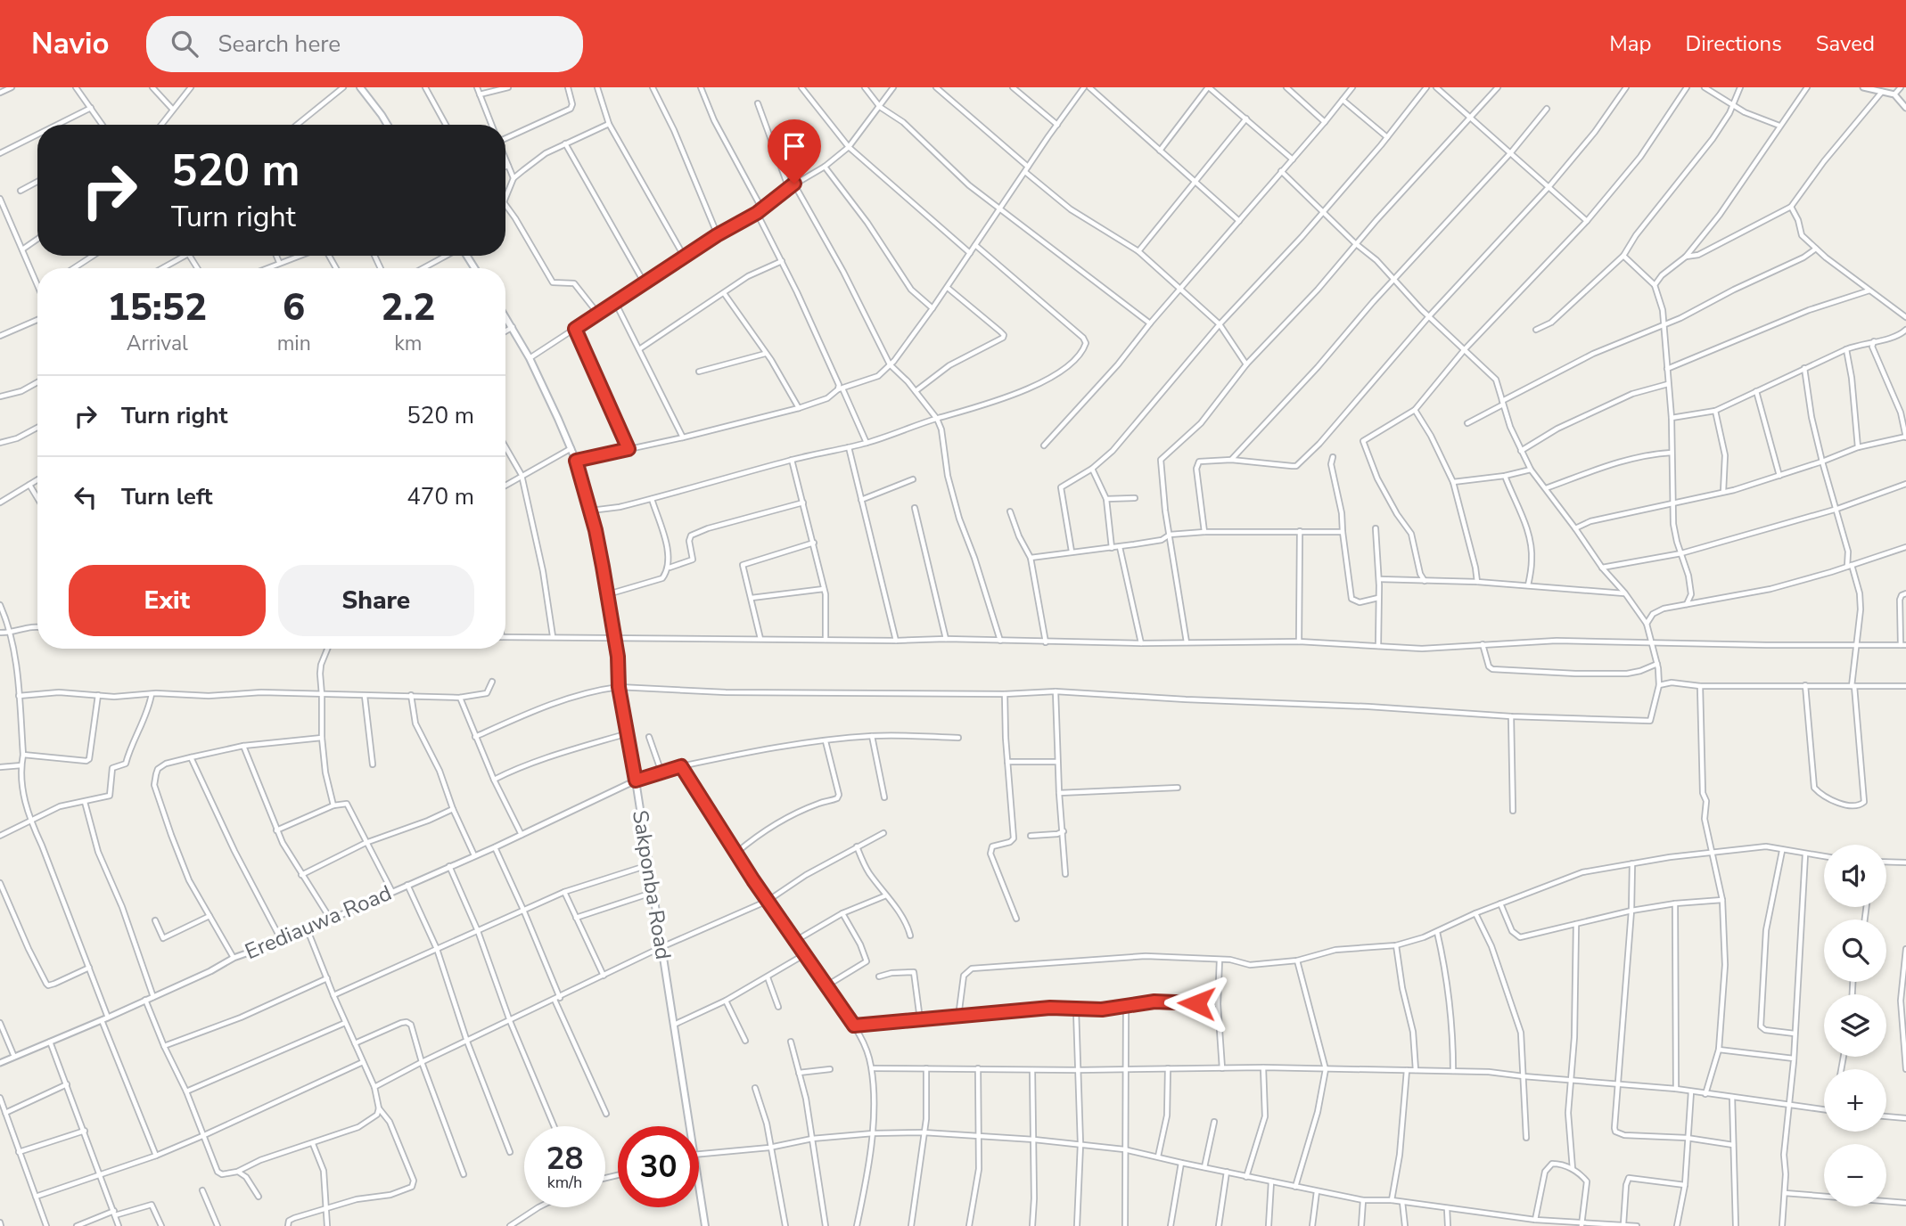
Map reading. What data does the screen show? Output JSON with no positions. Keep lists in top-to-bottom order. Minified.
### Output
{"streets":{"main road":["Sakponba Road"],"street":["Erediauwa Road"]},"crossings":[["Sakponba Road","Erediauwa Road"]],"page":{"header":"Navio","search":"Search here","nav":["Map","Directions","Saved"],"turn":["520 m","Turn right"],"eta":["15:52","Arrival","6","min","2.2","km"],"list":[{"name":"Turn right","value":"520 m"},{"name":"Turn left","value":"470 m"}],"buttons":["Exit","Share"],"map_buttons":["+","−"],"speed":"28 km/h","limit":"30"}}
